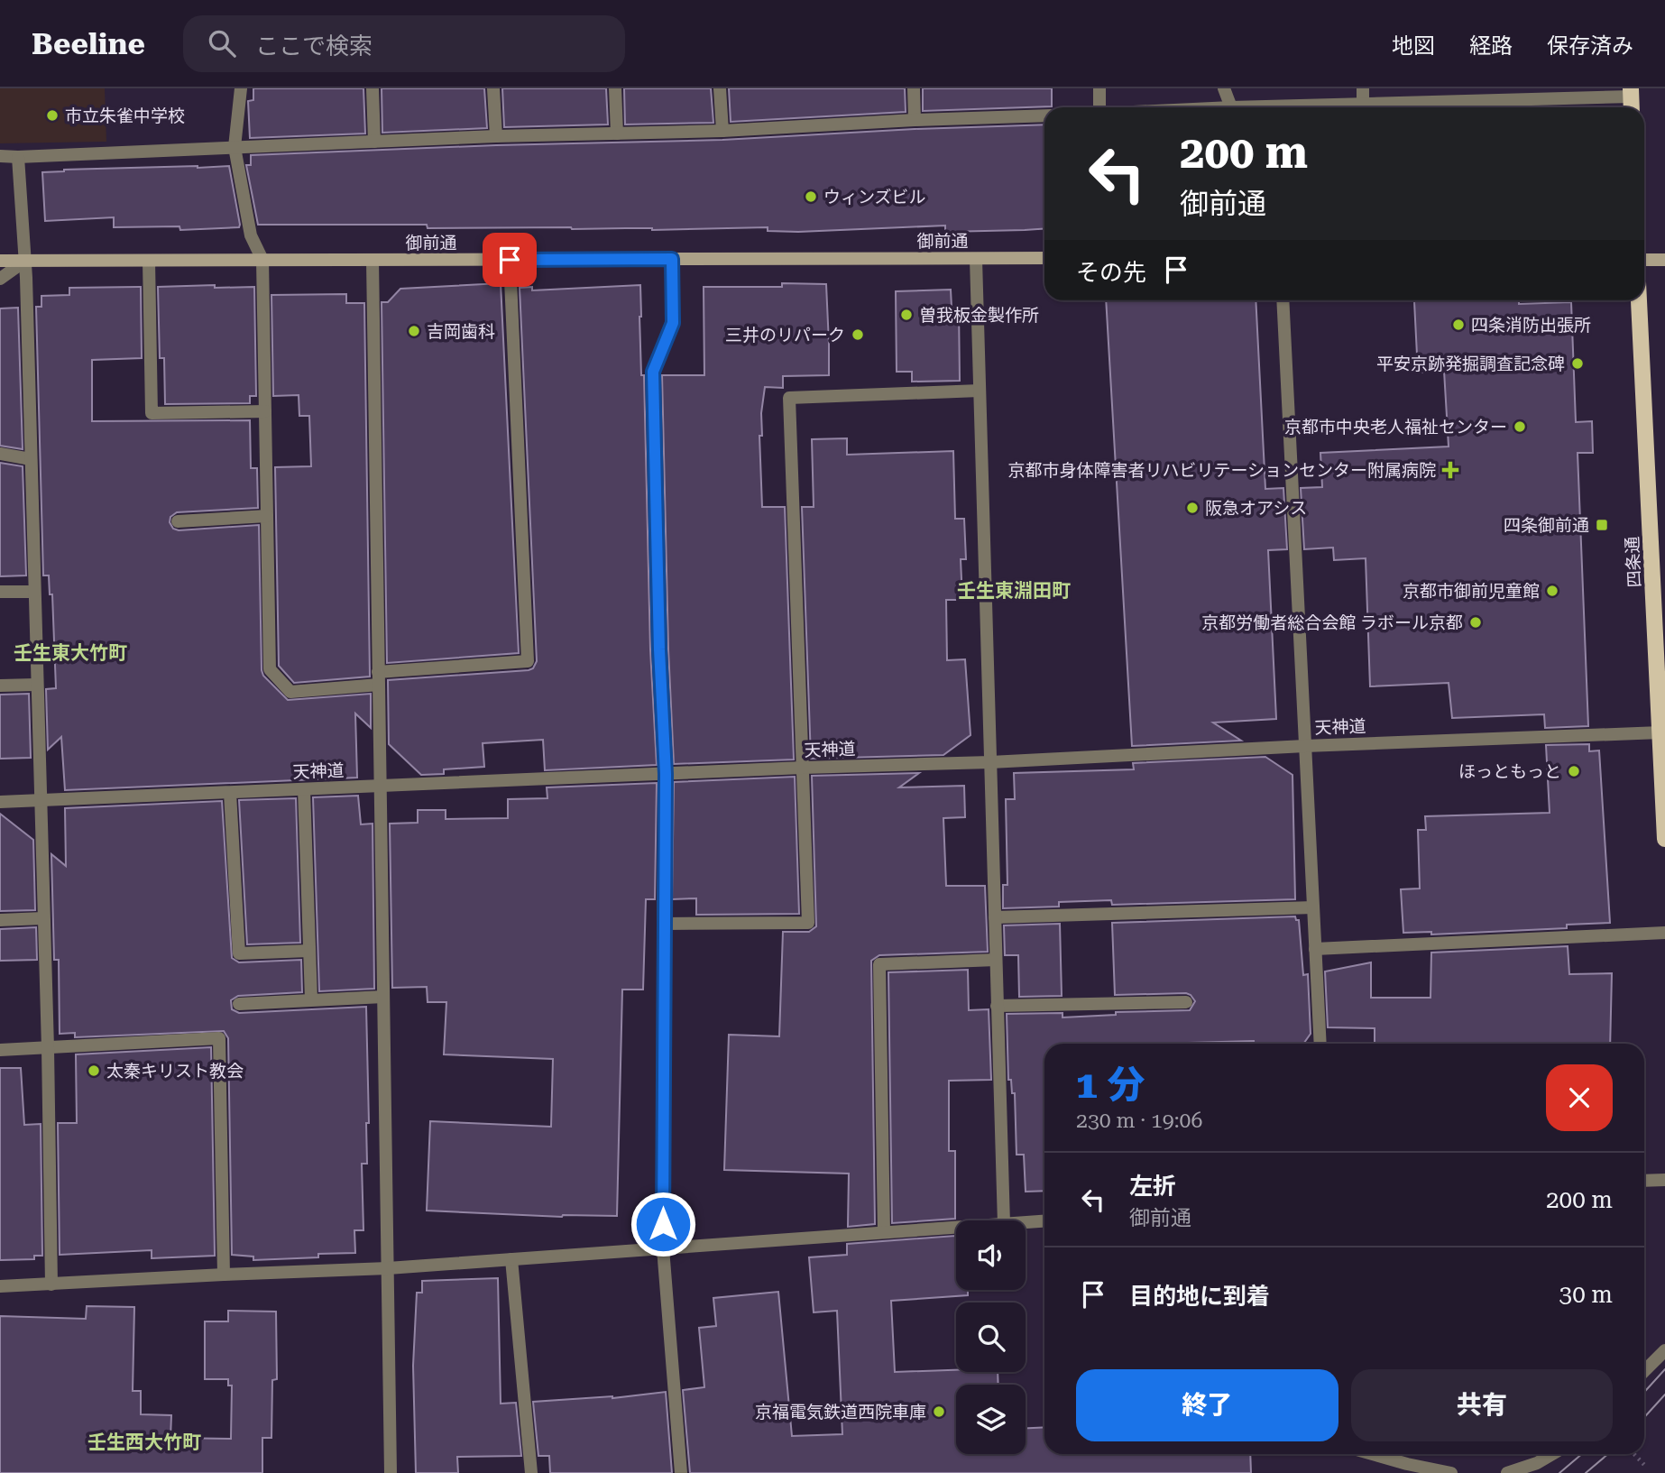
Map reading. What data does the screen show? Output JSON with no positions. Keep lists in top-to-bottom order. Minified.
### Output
{"streets":{"main road":["四条通"],"street":["御前通","天神道"]},"crossings":[["四条通","天神道"]],"districts":["壬生東淵田町","壬生東大竹町","壬生西大竹町"],"places":{"other":["市立朱雀中学校","ウィンズビル","曽我板金製作所","四条消防出張所","吉岡歯科","三井のリパーク","平安京跡発掘調査記念碑","京都市中央老人福祉センター","阪急オアシス","京都市御前児童館","京都労働者総合会館 ラボール京都","ほっともっと","太秦キリスト教会","京福電気鉄道西院車庫"],"health":["京都市身体障害者リハビリテーションセンター附属病院"],"transit":["四条御前通"]},"page":{"header":"Beeline","search":"ここで検索","nav":["地図","経路","保存済み"],"turn":["200 m","御前通"],"then":"その先","heading":["1 分","230 m · 19:06"],"list":[{"name":"左折","note":"御前通","value":"200 m"},{"name":"目的地に到着","value":"30 m"}],"buttons":["終了","共有"]}}
